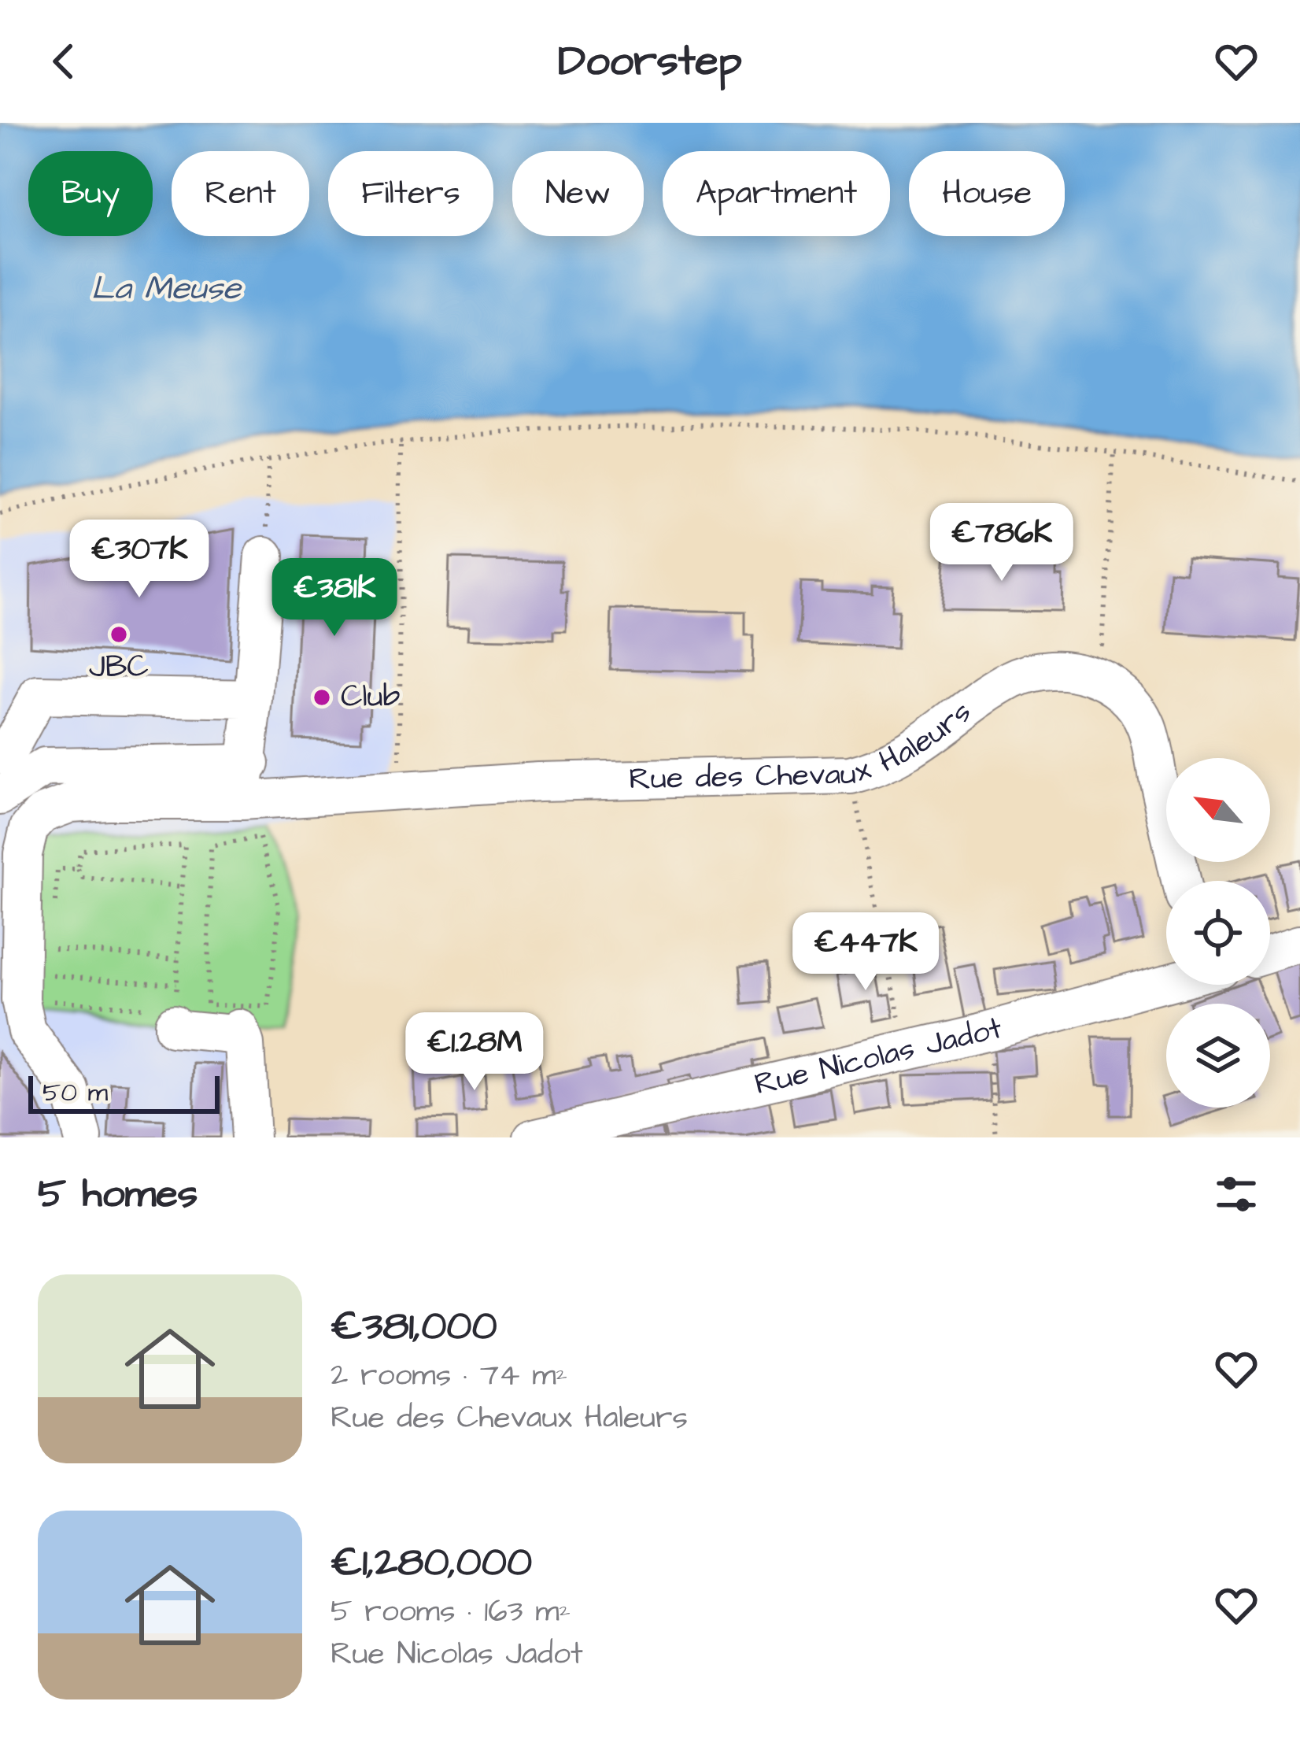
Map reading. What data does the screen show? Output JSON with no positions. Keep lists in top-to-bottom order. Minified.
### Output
{"streets":{"street":["Rue des Chevaux Haleurs","Rue Nicolas Jadot"]},"water":["La Meuse"],"places":["JBC","Club"],"scale_bar":"50 m","north":"top left","page":{"header":"Doorstep","chip":["Buy","Rent","Filters","New","Apartment","House"],"price":["€786K","€307K","€381K","€447K","€1.28M"],"scale":"50 m","heading":"5 homes","list":[{"name":"€381,000","note":"2 rooms · 74 m² · Rue des Chevaux Haleurs"},{"name":"€1,280,000","note":"5 rooms · 163 m² · Rue Nicolas Jadot"}]}}
